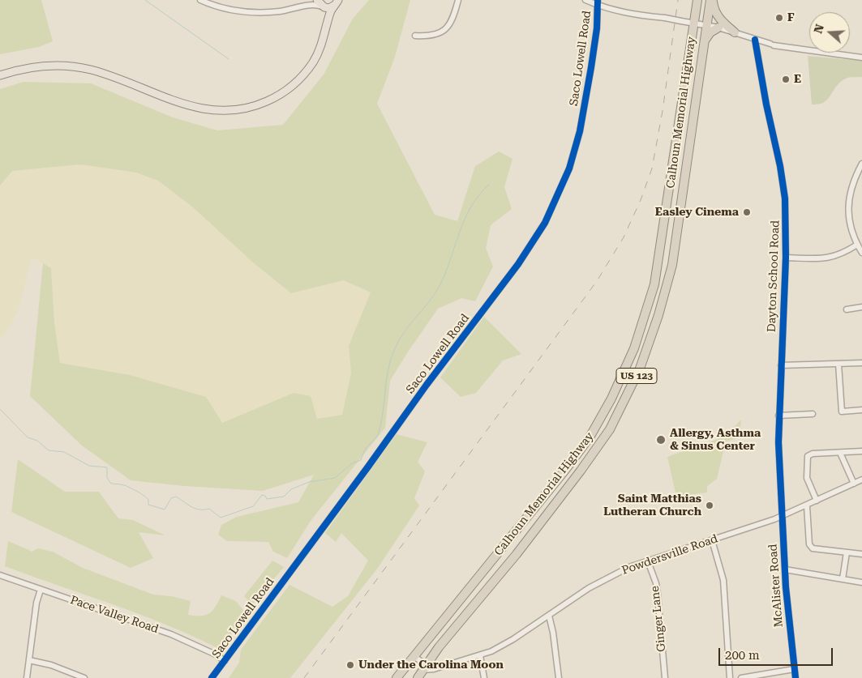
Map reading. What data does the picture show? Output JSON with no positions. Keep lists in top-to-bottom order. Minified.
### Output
{"streets":{"highway":["Calhoun Memorial Highway","US 123"],"street":["Saco Lowell Road","Dayton School Road","Powdersville Road","McAlister Road","Pace Valley Road","Ginger Lane"]},"crossings":[["Saco Lowell Road","Pace Valley Road"],["Calhoun Memorial Highway","Powdersville Road"],["Dayton School Road","Powdersville Road"],["Dayton School Road","McAlister Road"],["Powdersville Road","McAlister Road"],["Powdersville Road","Ginger Lane"]],"places":["F","E","Easley Cinema","Allergy, Asthma & Sinus Center","Saint Matthias Lutheran Church","Under the Carolina Moon"],"scale_bar":"200 m","north":"left"}
